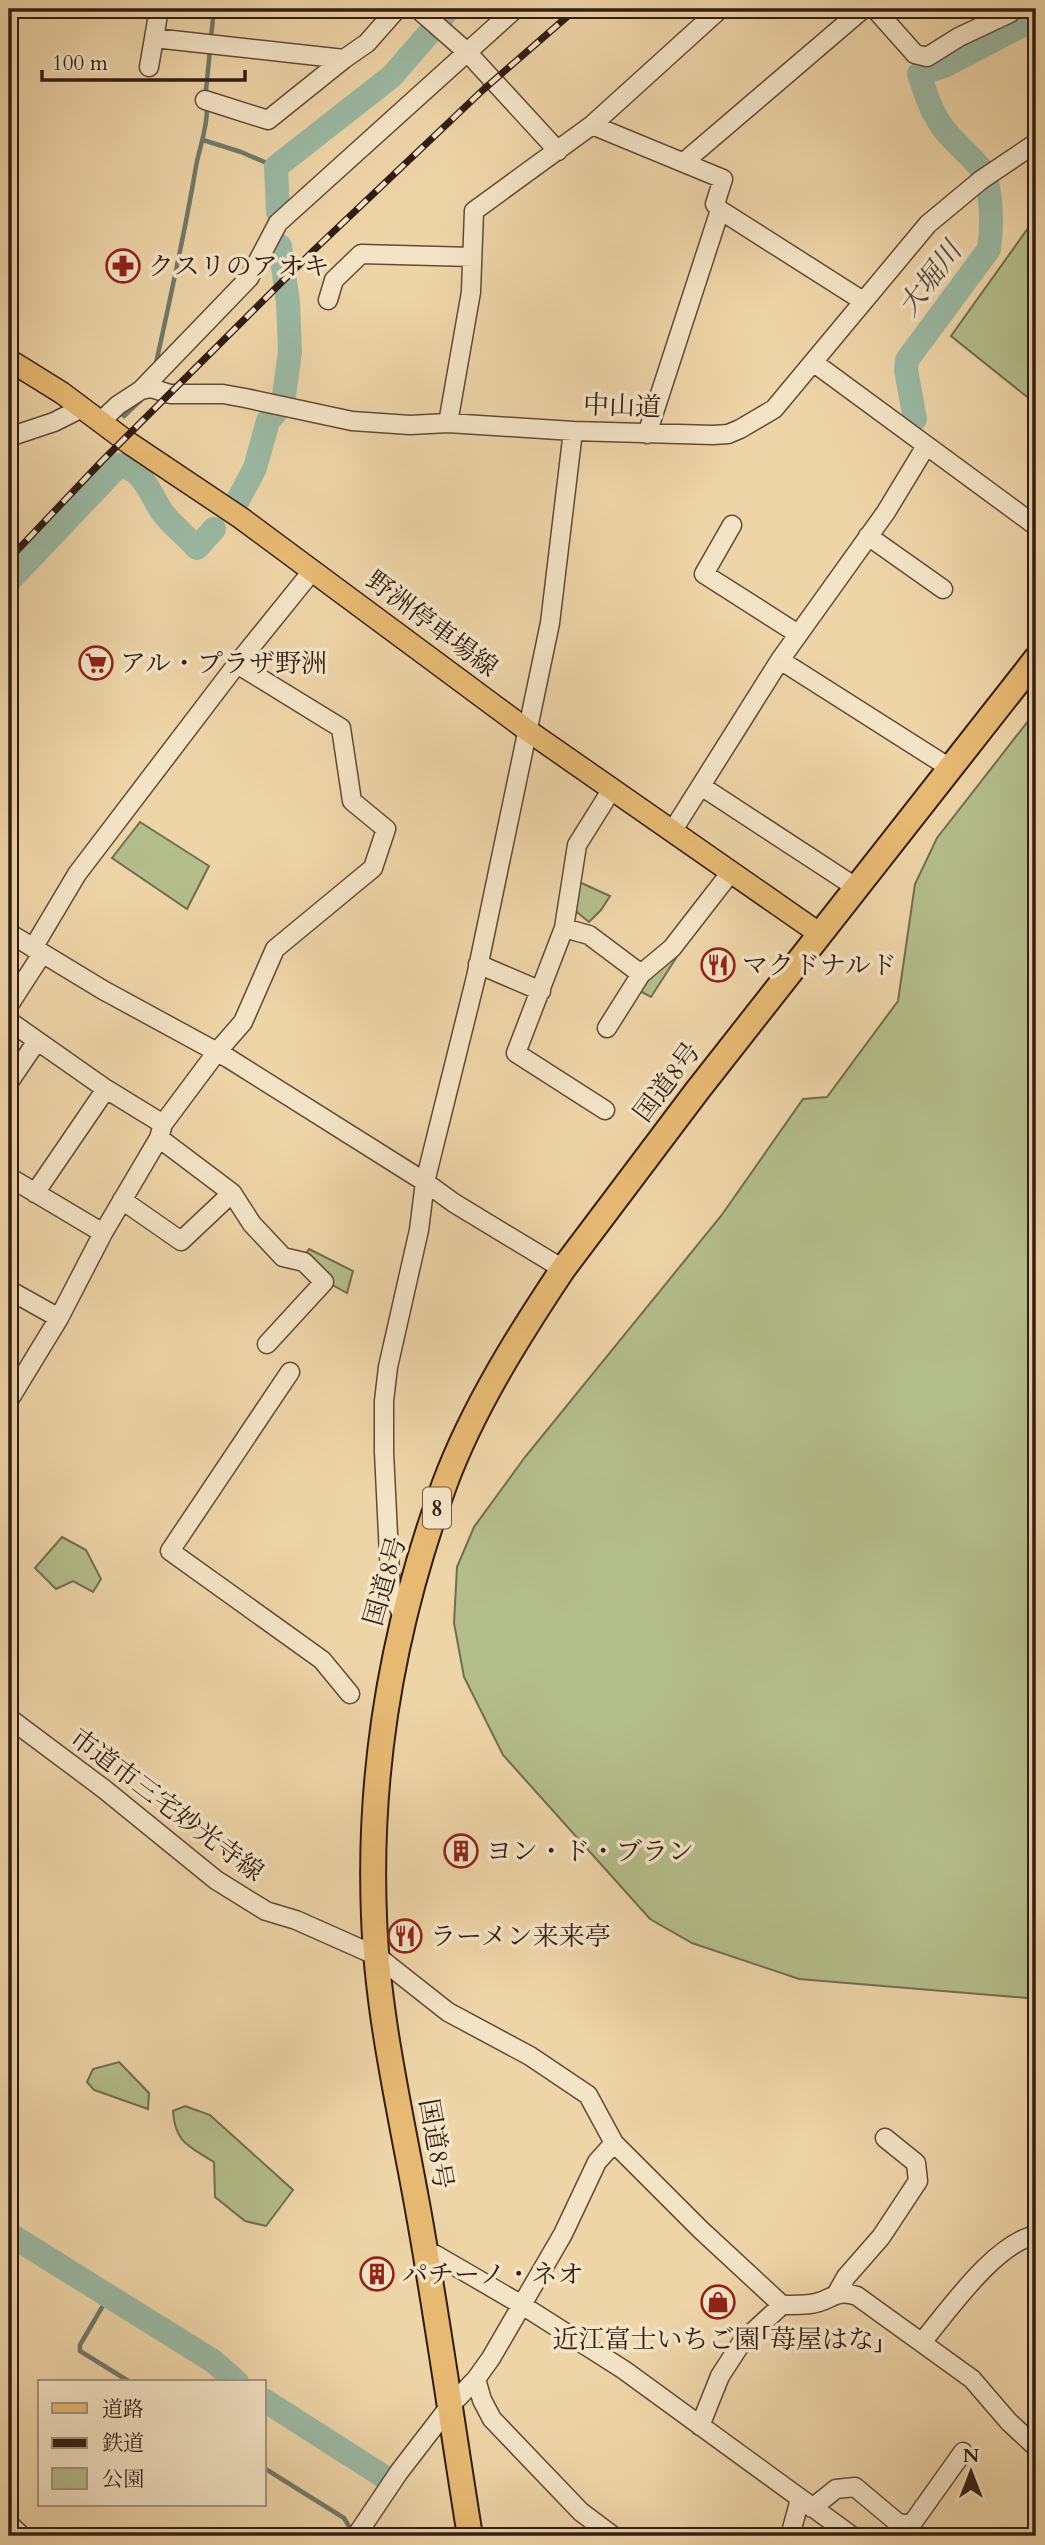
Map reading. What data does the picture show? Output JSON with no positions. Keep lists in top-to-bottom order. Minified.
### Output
{"streets":{"highway":["国道8号","8"],"main road":["野洲停車場線"],"street":["中山道","市道市三宅妙光寺線"]},"crossings":[["野洲停車場線","国道8号"],["国道8号","市道市三宅妙光寺線"]],"water":["大堀川"],"places":{"pharmacy":["クスリのアオキ"],"supermarket":["アル・プラザ野洲"],"restaurant":["マクドナルド","ラーメン来来亭"],"building":["ヨン・ド・ブラン","パチーノ・ネオ"],"shop":["近江富士いちご園「苺屋はな」"]},"legend":["道路","鉄道","公園"],"scale_bar":"100 m","north":"top"}
